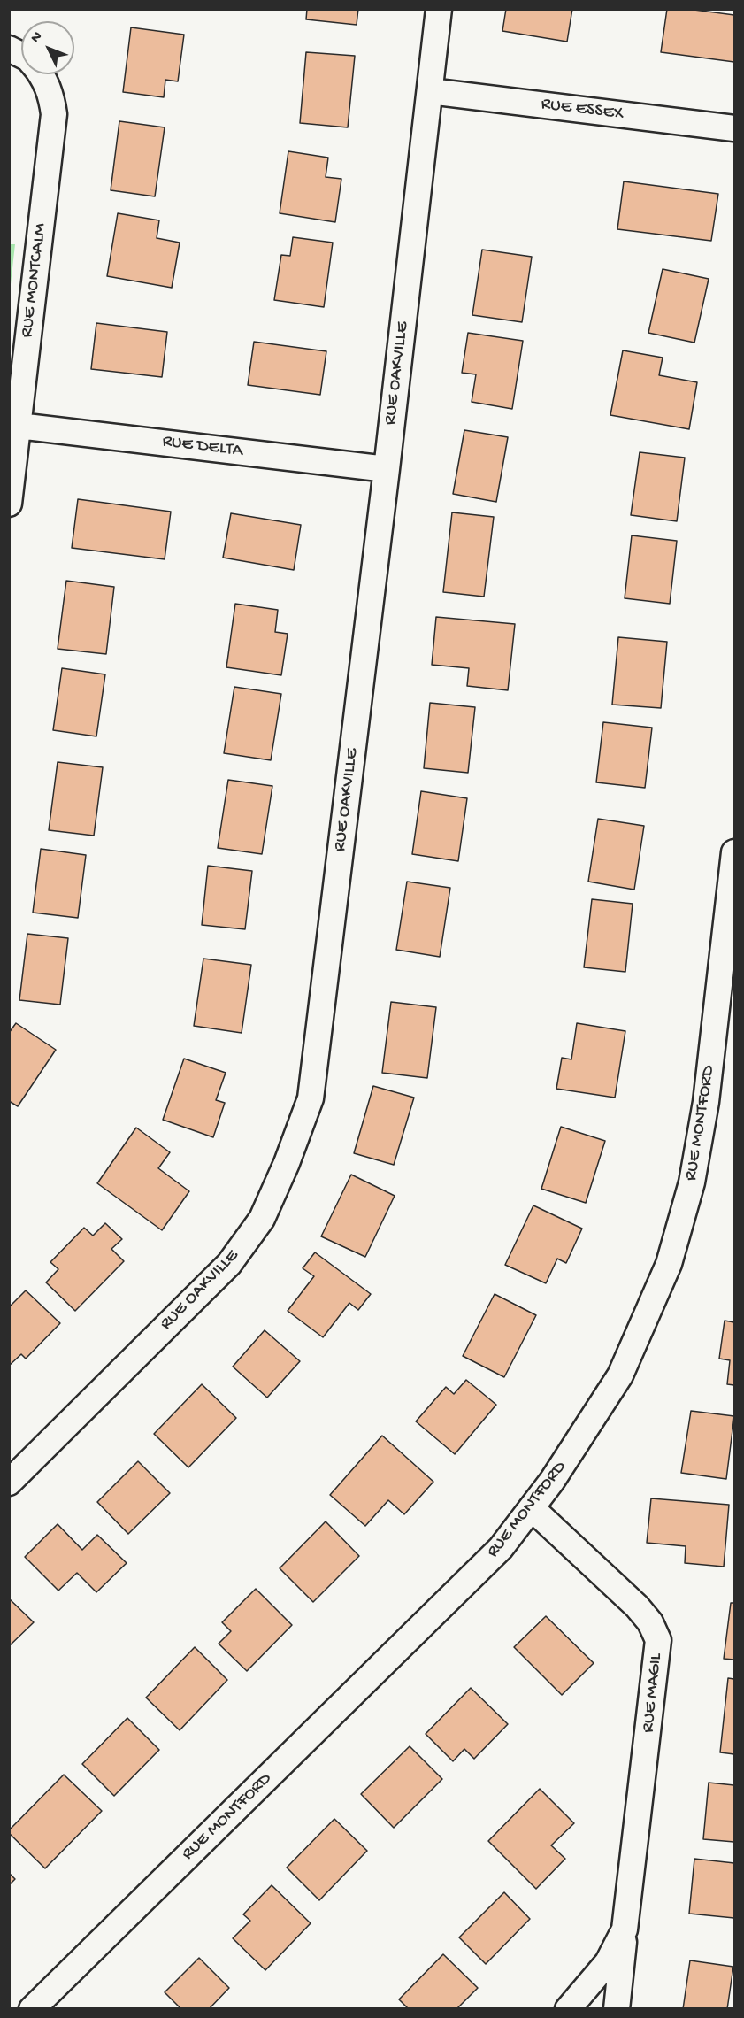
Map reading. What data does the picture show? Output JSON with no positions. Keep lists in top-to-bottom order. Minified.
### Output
{"streets":{"street":["RUE ESSEX","RUE MONTCALM","RUE OAKVILLE","RUE DELTA","RUE MONTFORD","RUE MAGIL"]},"crossings":[["RUE ESSEX","RUE OAKVILLE"],["RUE MONTCALM","RUE DELTA"],["RUE OAKVILLE","RUE DELTA"],["RUE MONTFORD","RUE MAGIL"]],"north":"top left"}
